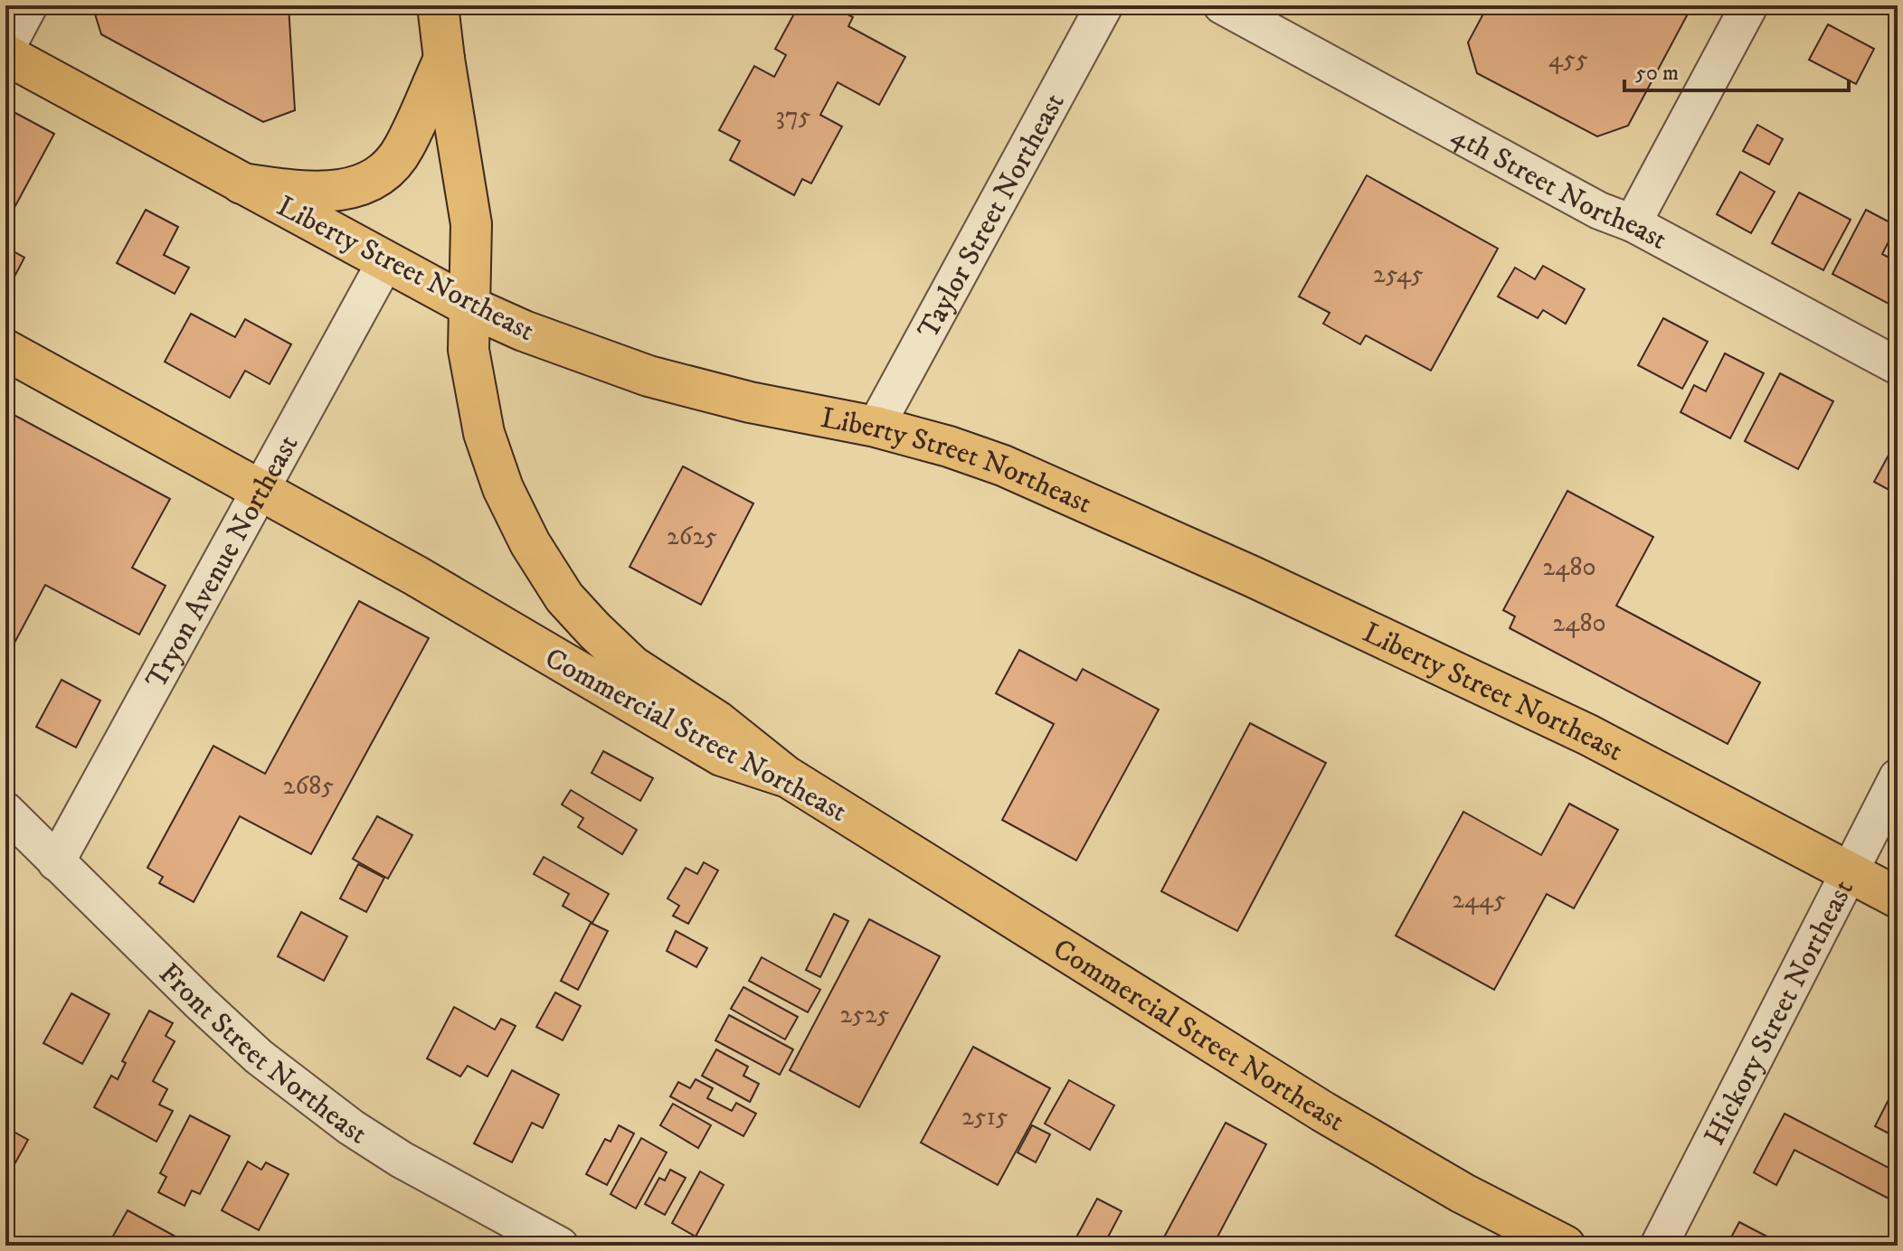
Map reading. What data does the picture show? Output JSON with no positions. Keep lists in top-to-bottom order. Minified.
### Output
{"streets":{"main road":["Liberty Street Northeast","Commercial Street Northeast"],"street":["4th Street Northeast","Taylor Street Northeast","Tryon Avenue Northeast","Hickory Street Northeast","Front Street Northeast"]},"crossings":[["Taylor Street Northeast","Liberty Street Northeast"],["Liberty Street Northeast","Tryon Avenue Northeast"],["Liberty Street Northeast","Hickory Street Northeast"],["Tryon Avenue Northeast","Commercial Street Northeast"],["Tryon Avenue Northeast","Front Street Northeast"]],"house_numbers":["455","375","2545","2625","2480","2480","2685","2445","2525","2515"],"scale_bar":"50 m"}
